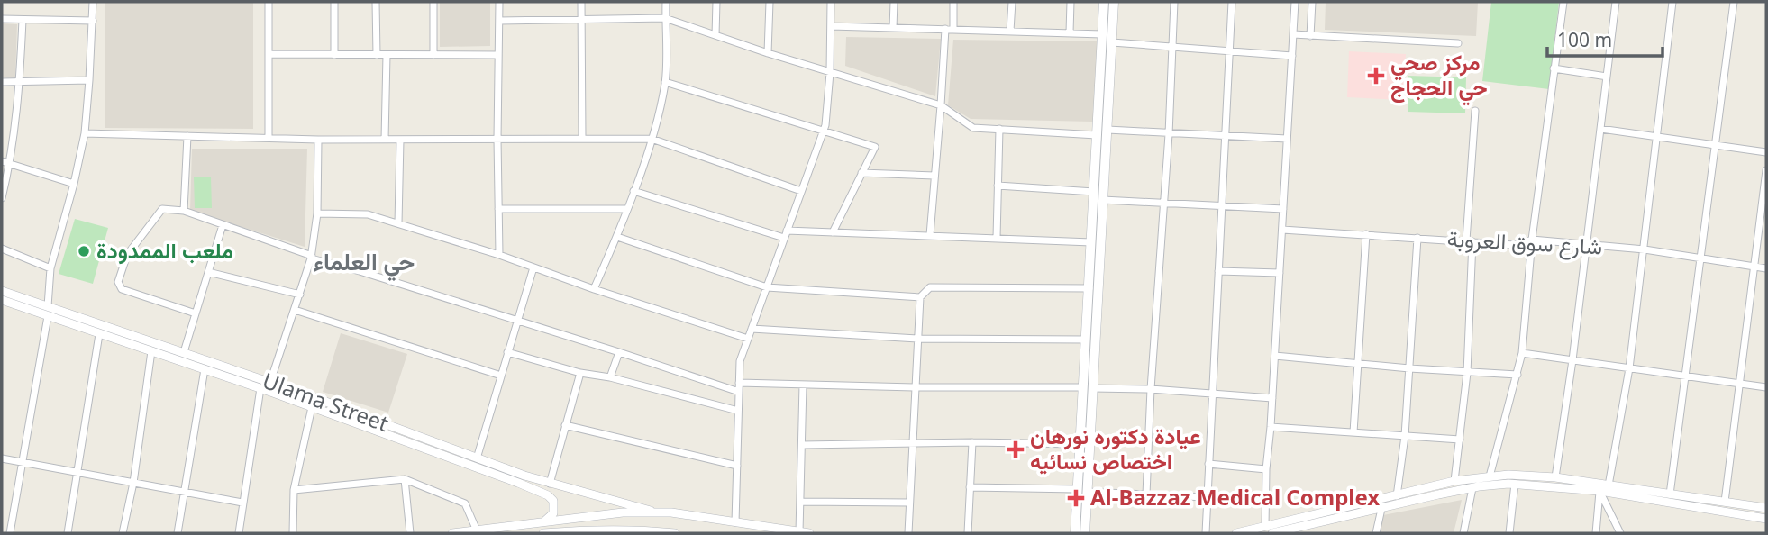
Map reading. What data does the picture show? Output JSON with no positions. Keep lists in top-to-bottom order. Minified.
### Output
{"streets":{"street":["شارع سوق العروبة","Ulama Street"]},"districts":["حي العلماء"],"places":{"health":["مركز صحي حي الحجاج","عيادة دكتوره نورهان اختصاص نسائيه","Al-Bazzaz Medical Complex"],"other":["ملعب الممدودة"]},"scale_bar":"100 m"}
